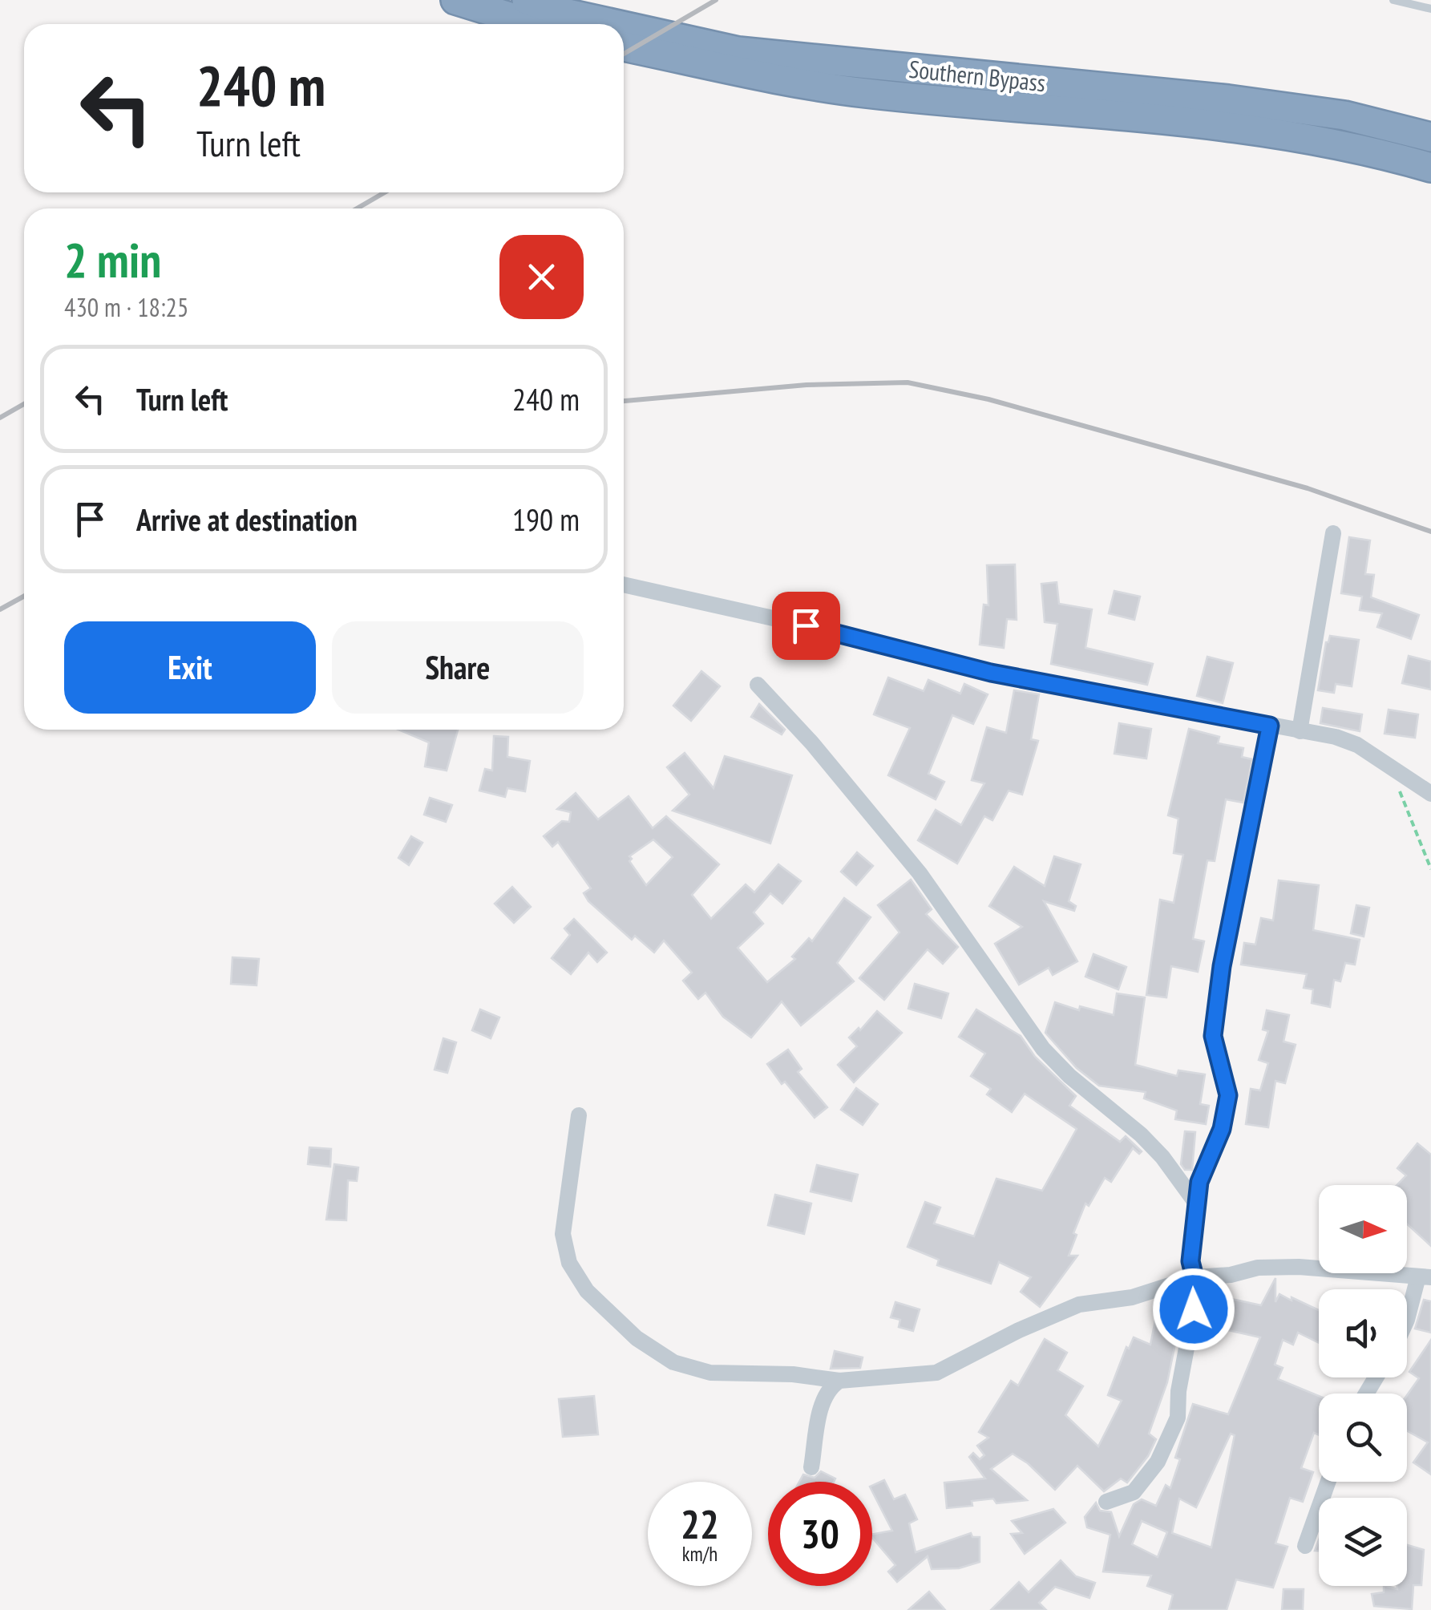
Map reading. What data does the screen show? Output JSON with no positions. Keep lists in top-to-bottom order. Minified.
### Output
{"streets":{"highway":["Southern Bypass"]},"north":"right","page":{"turn":["240 m","Turn left"],"heading":["2 min","430 m · 18:25"],"list":[{"name":"Turn left","value":"240 m"},{"name":"Arrive at destination","value":"190 m"}],"buttons":["Exit","Share"],"speed":"22 km/h","limit":"30"}}
